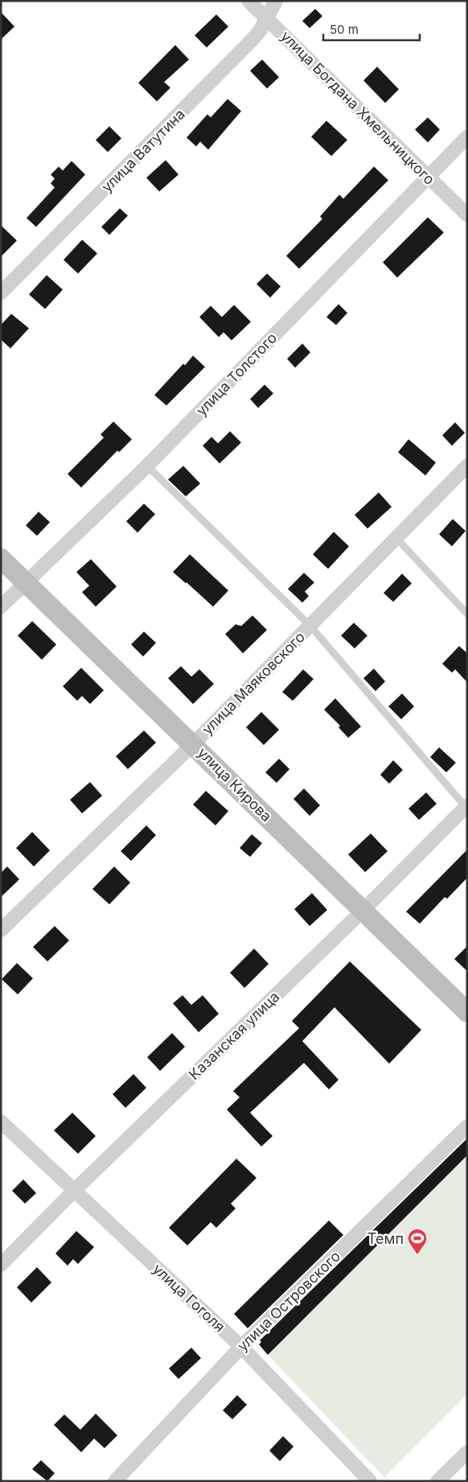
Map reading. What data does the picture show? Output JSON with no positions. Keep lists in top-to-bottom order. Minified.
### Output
{"streets":{"street":["улица Богдана Хмельницкого","улица Ватутина","улица Толстого","улица Маяковского","улица Кирова","Казанская улица","улица Гоголя","улица Островского"]},"crossings":[["улица Богдана Хмельницкого","улица Ватутина"],["улица Богдана Хмельницкого","улица Толстого"],["улица Толстого","улица Кирова"],["улица Маяковского","улица Кирова"],["улица Кирова","Казанская улица"],["Казанская улица","улица Гоголя"],["улица Гоголя","улица Островского"]],"places":{"sports":["Темп"]},"scale_bar":"50 m"}
